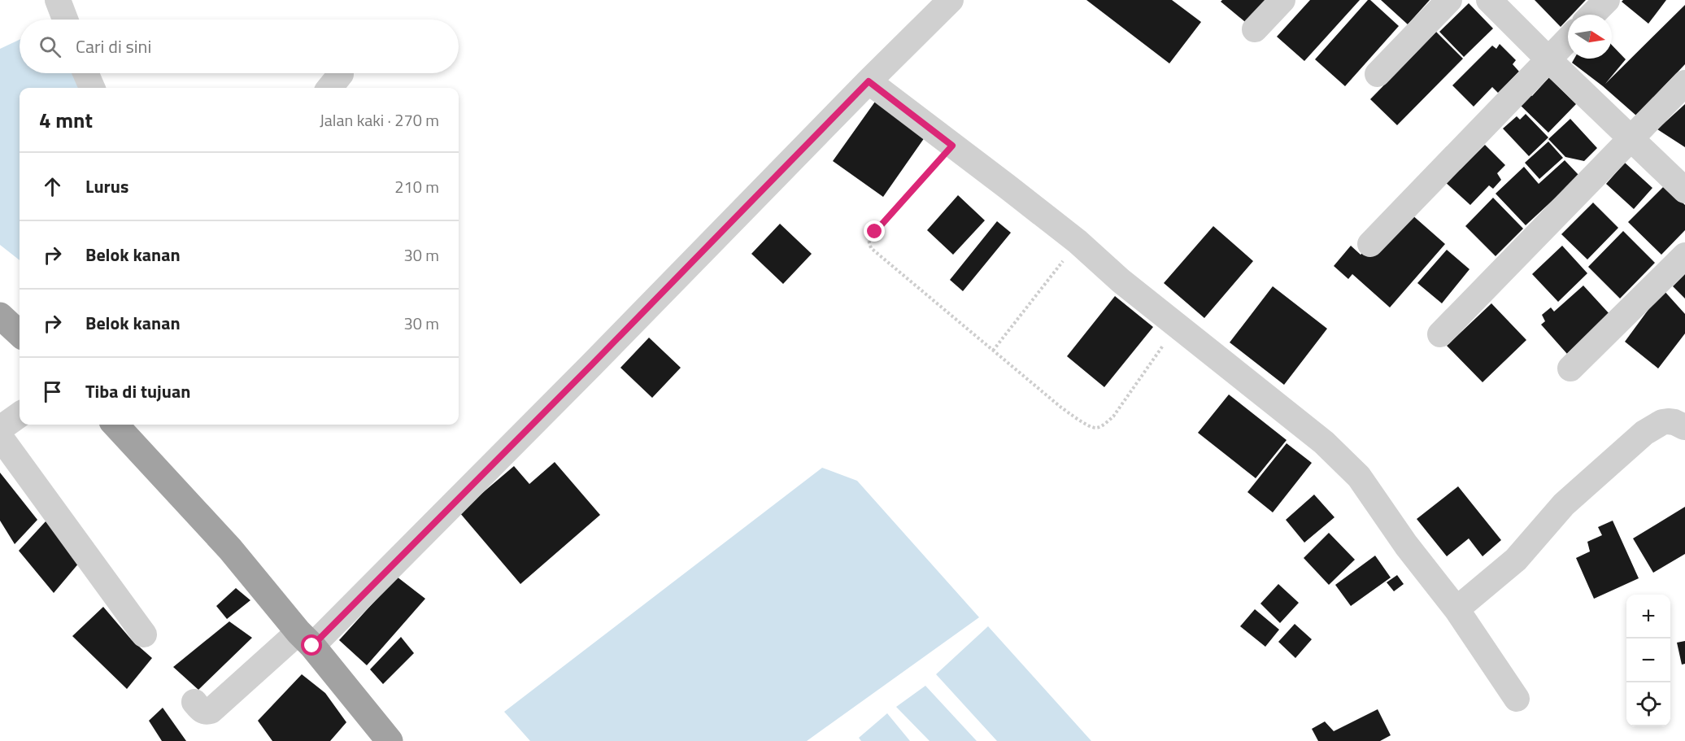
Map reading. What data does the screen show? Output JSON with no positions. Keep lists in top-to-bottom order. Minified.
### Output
{"north":"right","page":{"search":"Cari di sini","heading":["4 mnt","Jalan kaki · 270 m"],"list":[["Lurus","210 m"],["Belok kanan","30 m"],["Belok kanan","30 m"],"Tiba di tujuan"],"map_buttons":["+","−"]}}
